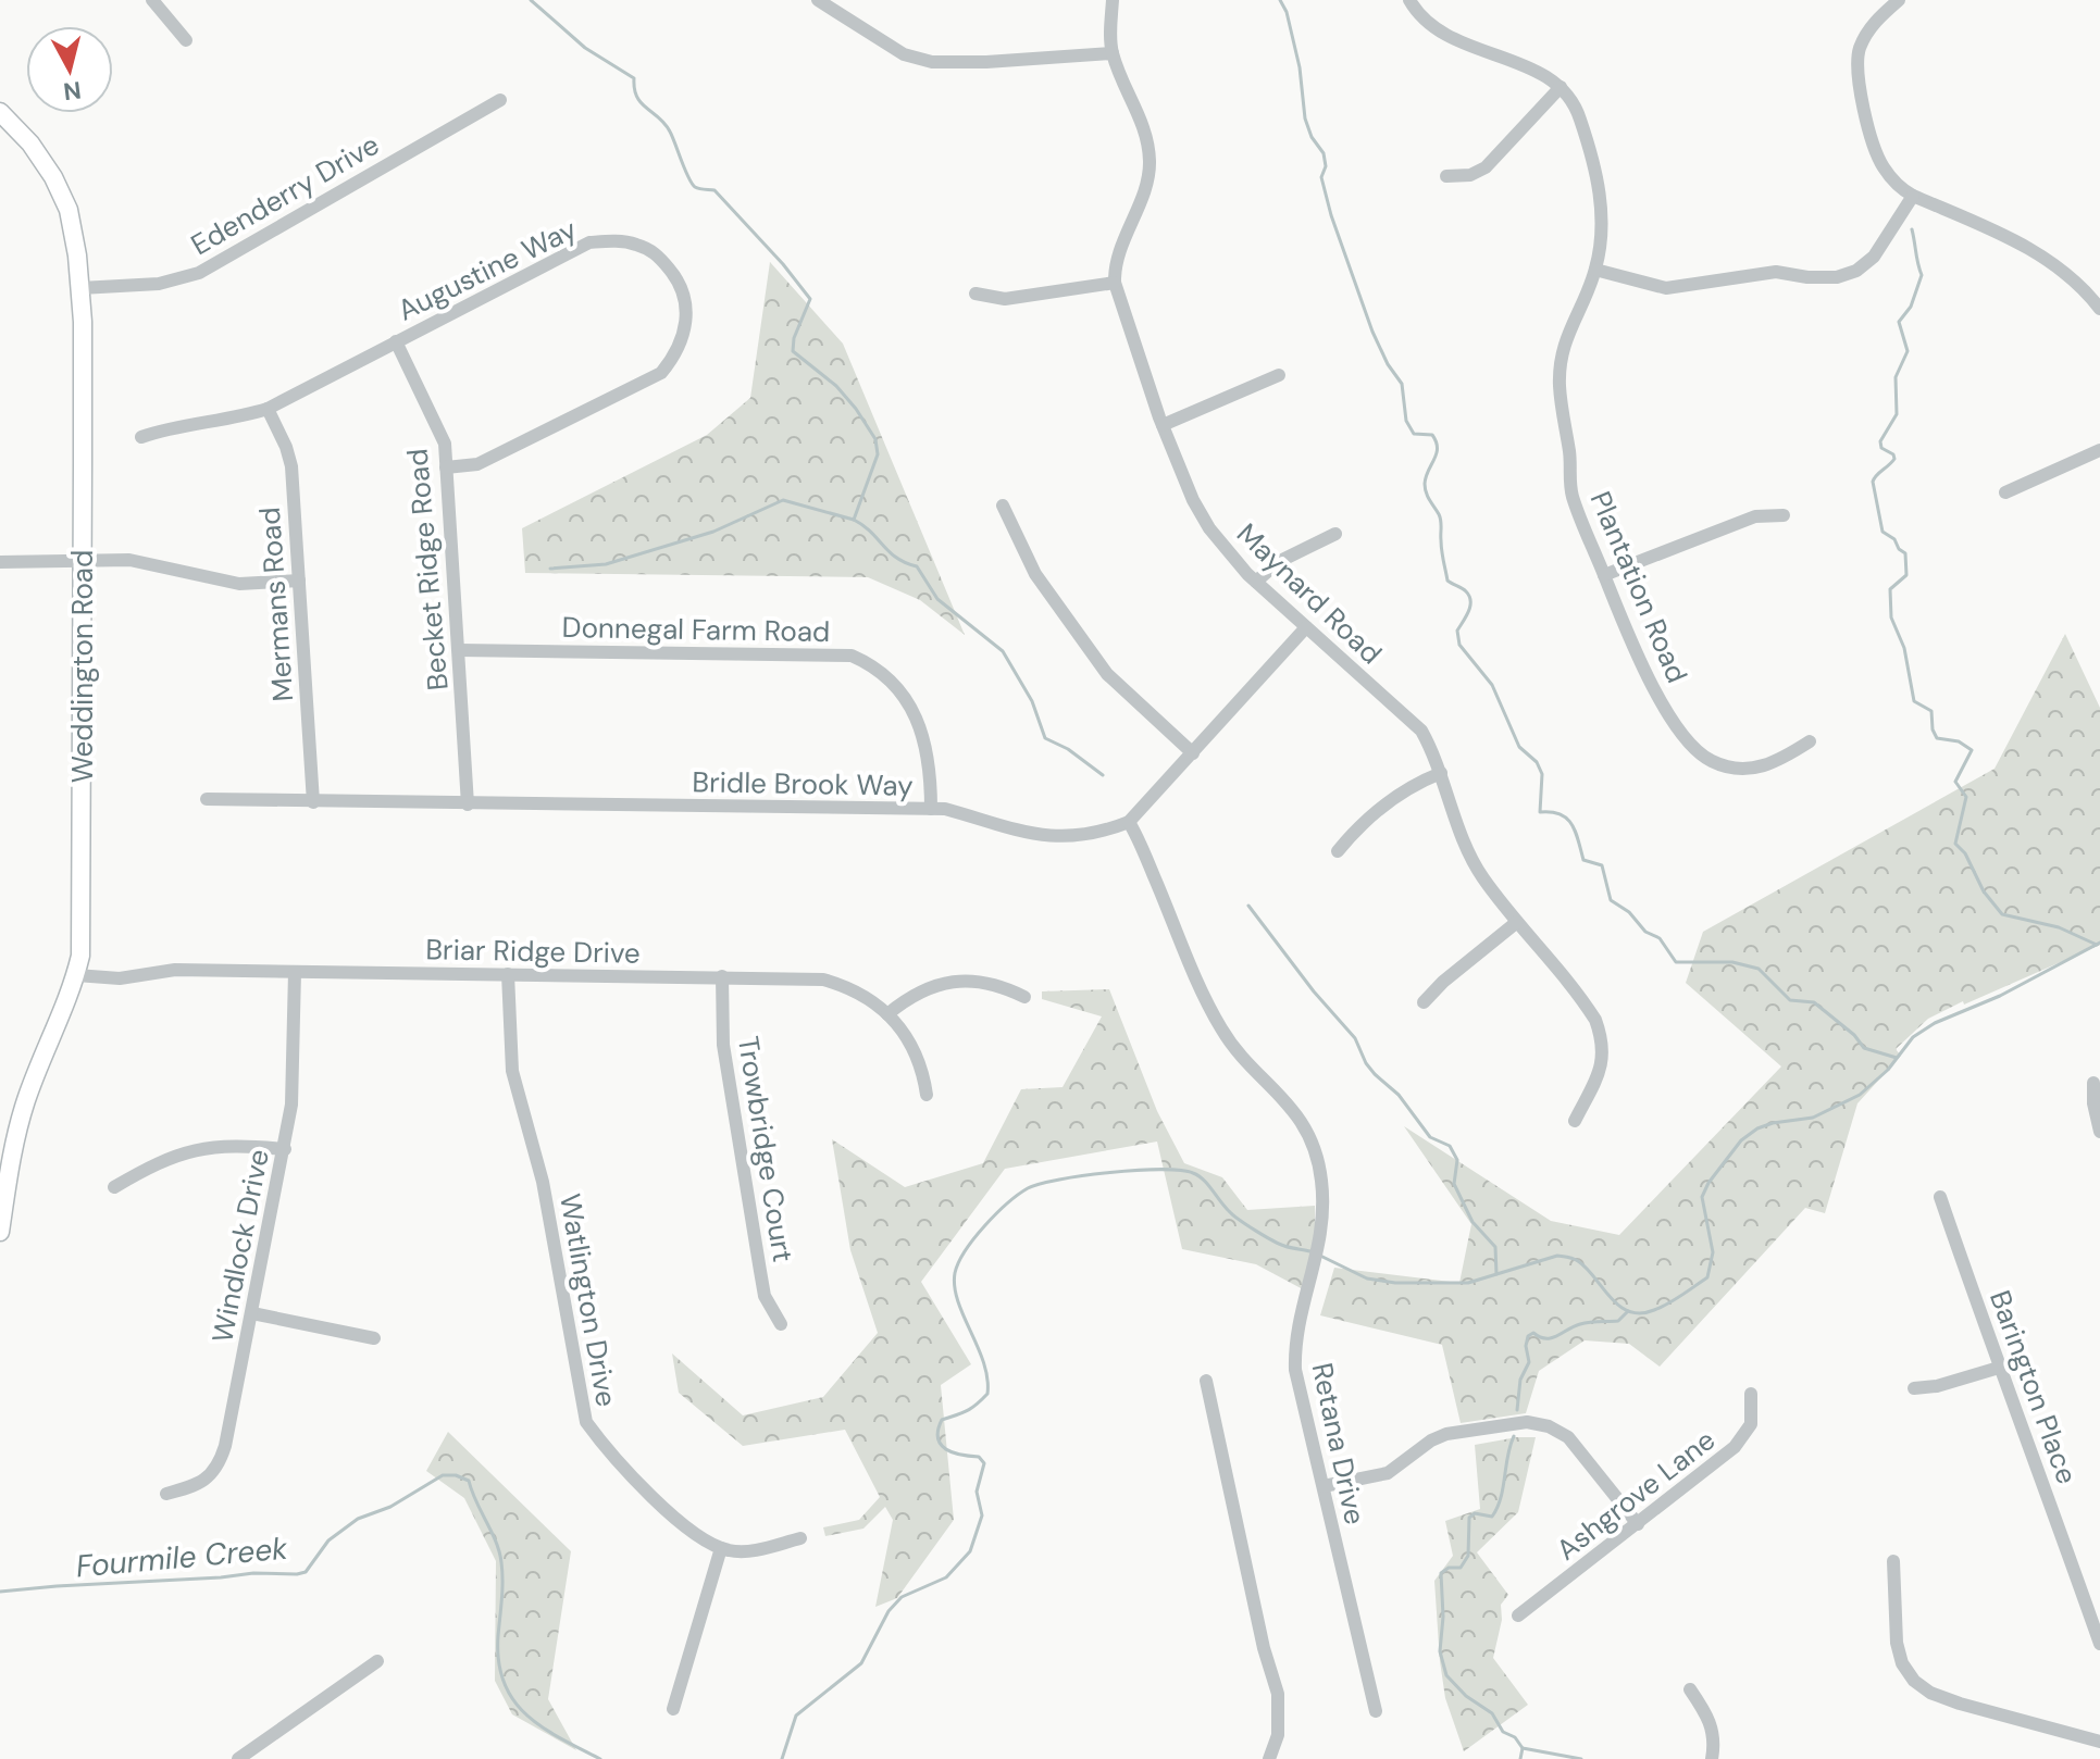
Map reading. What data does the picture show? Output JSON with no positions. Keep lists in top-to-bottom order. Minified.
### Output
{"streets":{"main road":["Weddington Road"],"street":["Edenderry Drive","Augustine Way","Becket Ridge Road","Plantation Road","Maynard Road","Mermans Road","Donnegal Farm Road","Bridle Brook Way","Briar Ridge Drive","Trowbridge Court","Windlock Drive","Watlington Drive","Barington Place","Retana Drive","Ashgrove Lane"]},"crossings":[["Edenderry Drive","Weddington Road"],["Augustine Way","Becket Ridge Road"],["Augustine Way","Mermans Road"],["Becket Ridge Road","Donnegal Farm Road"],["Becket Ridge Road","Bridle Brook Way"],["Maynard Road","Bridle Brook Way"],["Mermans Road","Bridle Brook Way"],["Donnegal Farm Road","Bridle Brook Way"],["Weddington Road","Briar Ridge Drive"],["Bridle Brook Way","Retana Drive"],["Briar Ridge Drive","Trowbridge Court"],["Briar Ridge Drive","Windlock Drive"],["Briar Ridge Drive","Watlington Drive"]],"water":["Fourmile Creek"],"north":"bottom"}
